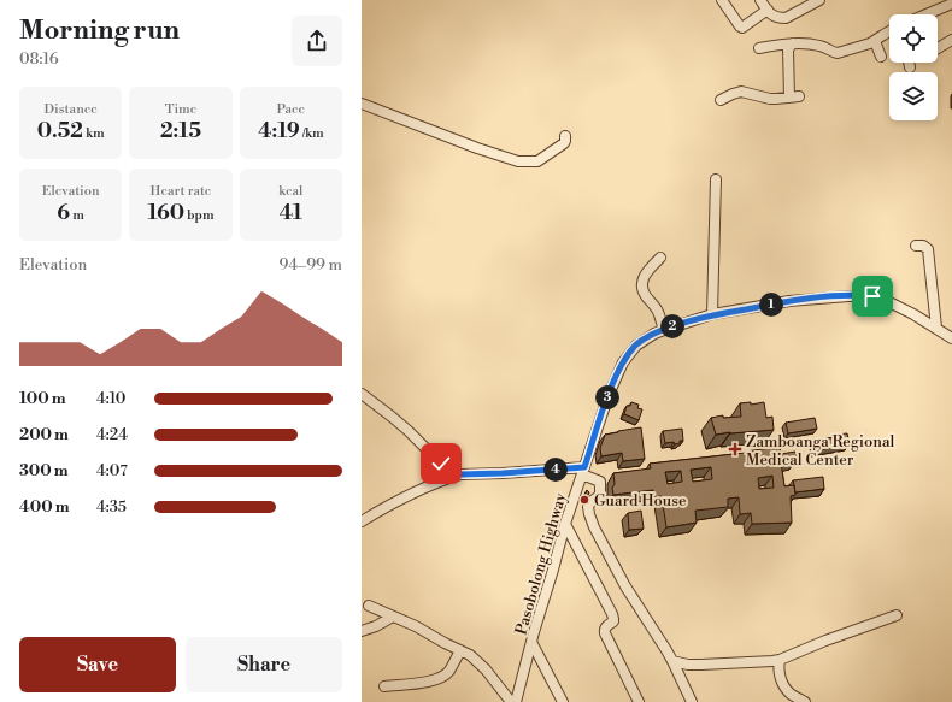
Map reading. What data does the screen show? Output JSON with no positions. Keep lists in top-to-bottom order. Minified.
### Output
{"streets":{"street":["Pasobolong Highway"]},"places":{"health":["Zamboanga Regional Medical Center"],"other":["Guard House"]},"page":{"heading":["Morning run","08:16"],"stats":[["Distance","0.52 km"],["Time","2:15"],["Pace","4:19 /km"],["Elevation","6 m"],["Heart rate","160 bpm"],["kcal","41"]],"chart":["Elevation","94–99 m"],"pins":["1","2","3","4"],"list":[{"name":"100 m","note":"4:10"},{"name":"200 m","note":"4:24"},{"name":"300 m","note":"4:07"},{"name":"400 m","note":"4:35"}],"buttons":["Save","Share"]}}
